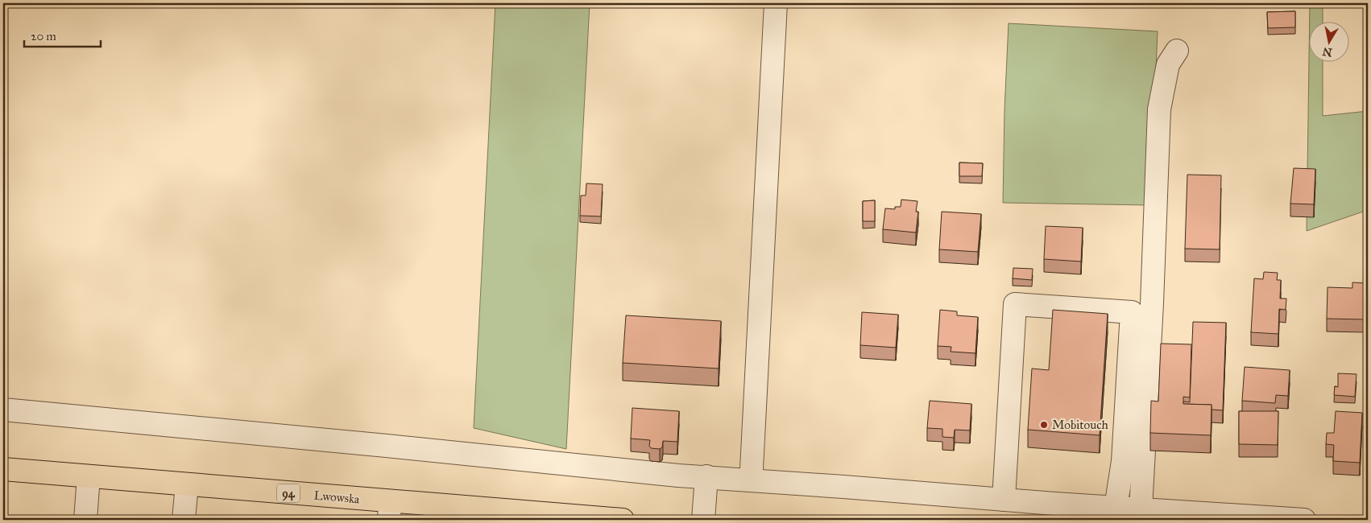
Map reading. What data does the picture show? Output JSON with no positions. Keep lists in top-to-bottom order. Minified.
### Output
{"streets":{"main road":["94","Lwowska"]},"places":["Mobitouch"],"scale_bar":"20 m","north":"bottom"}
